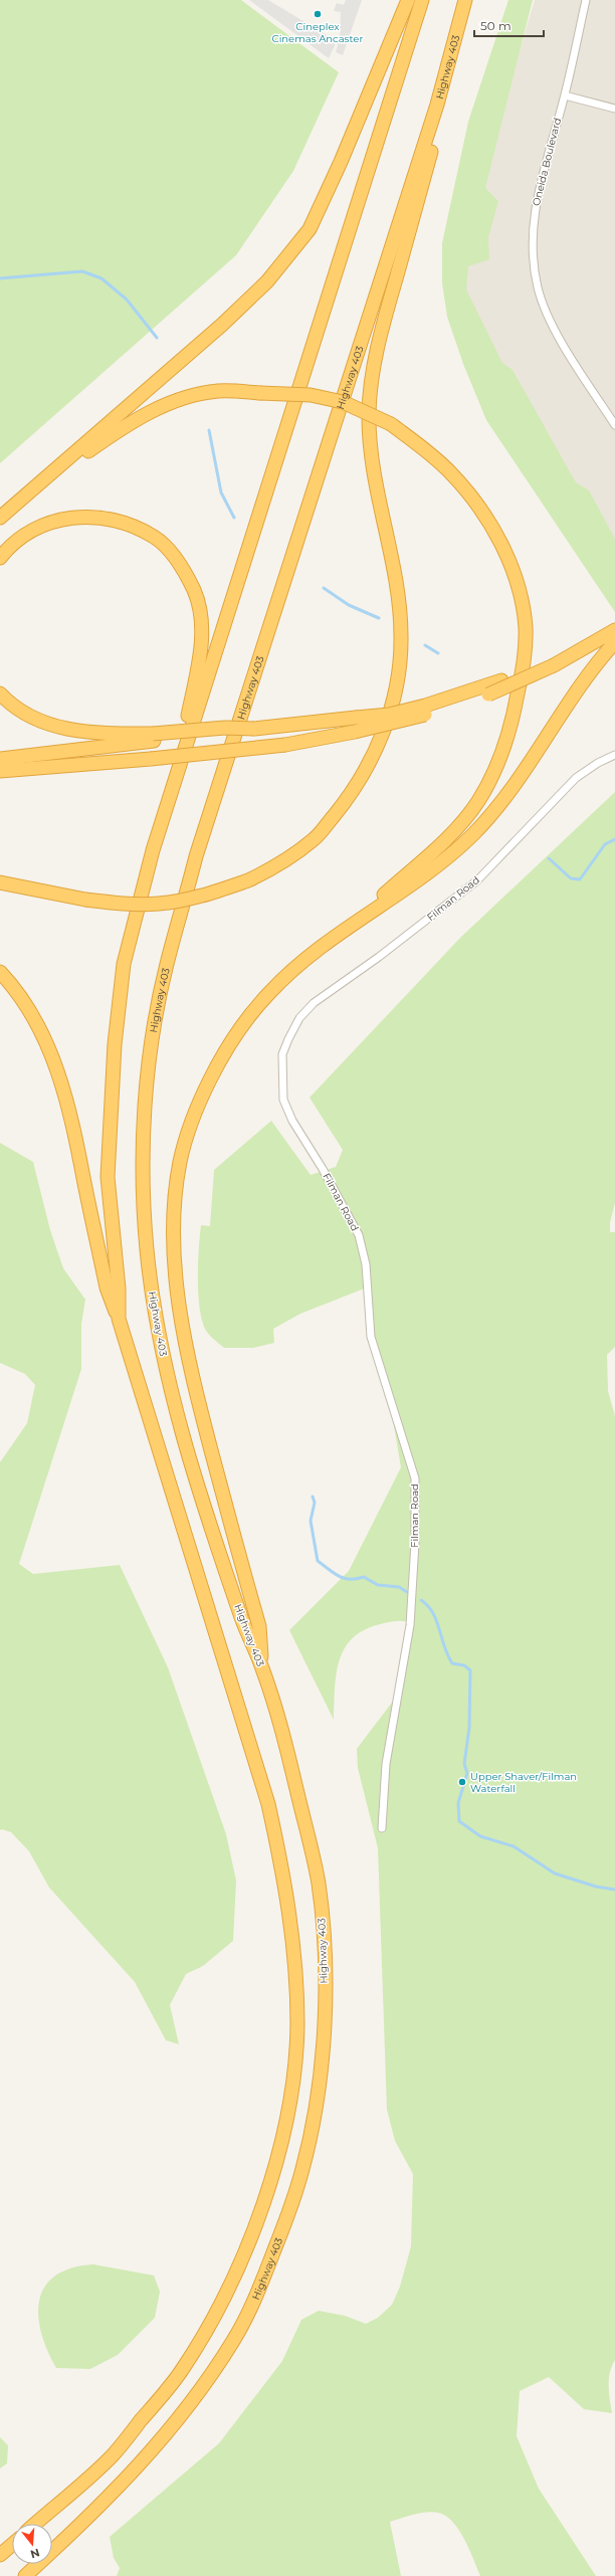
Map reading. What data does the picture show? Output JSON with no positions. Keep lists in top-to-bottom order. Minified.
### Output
{"streets":{"highway":["Highway 403"],"street":["Oneida Boulevard","Filman Road"]},"places":["Cineplex Cinemas Ancaster","Upper Shaver/Filman Waterfall"],"scale_bar":"50 m","north":"bottom"}
